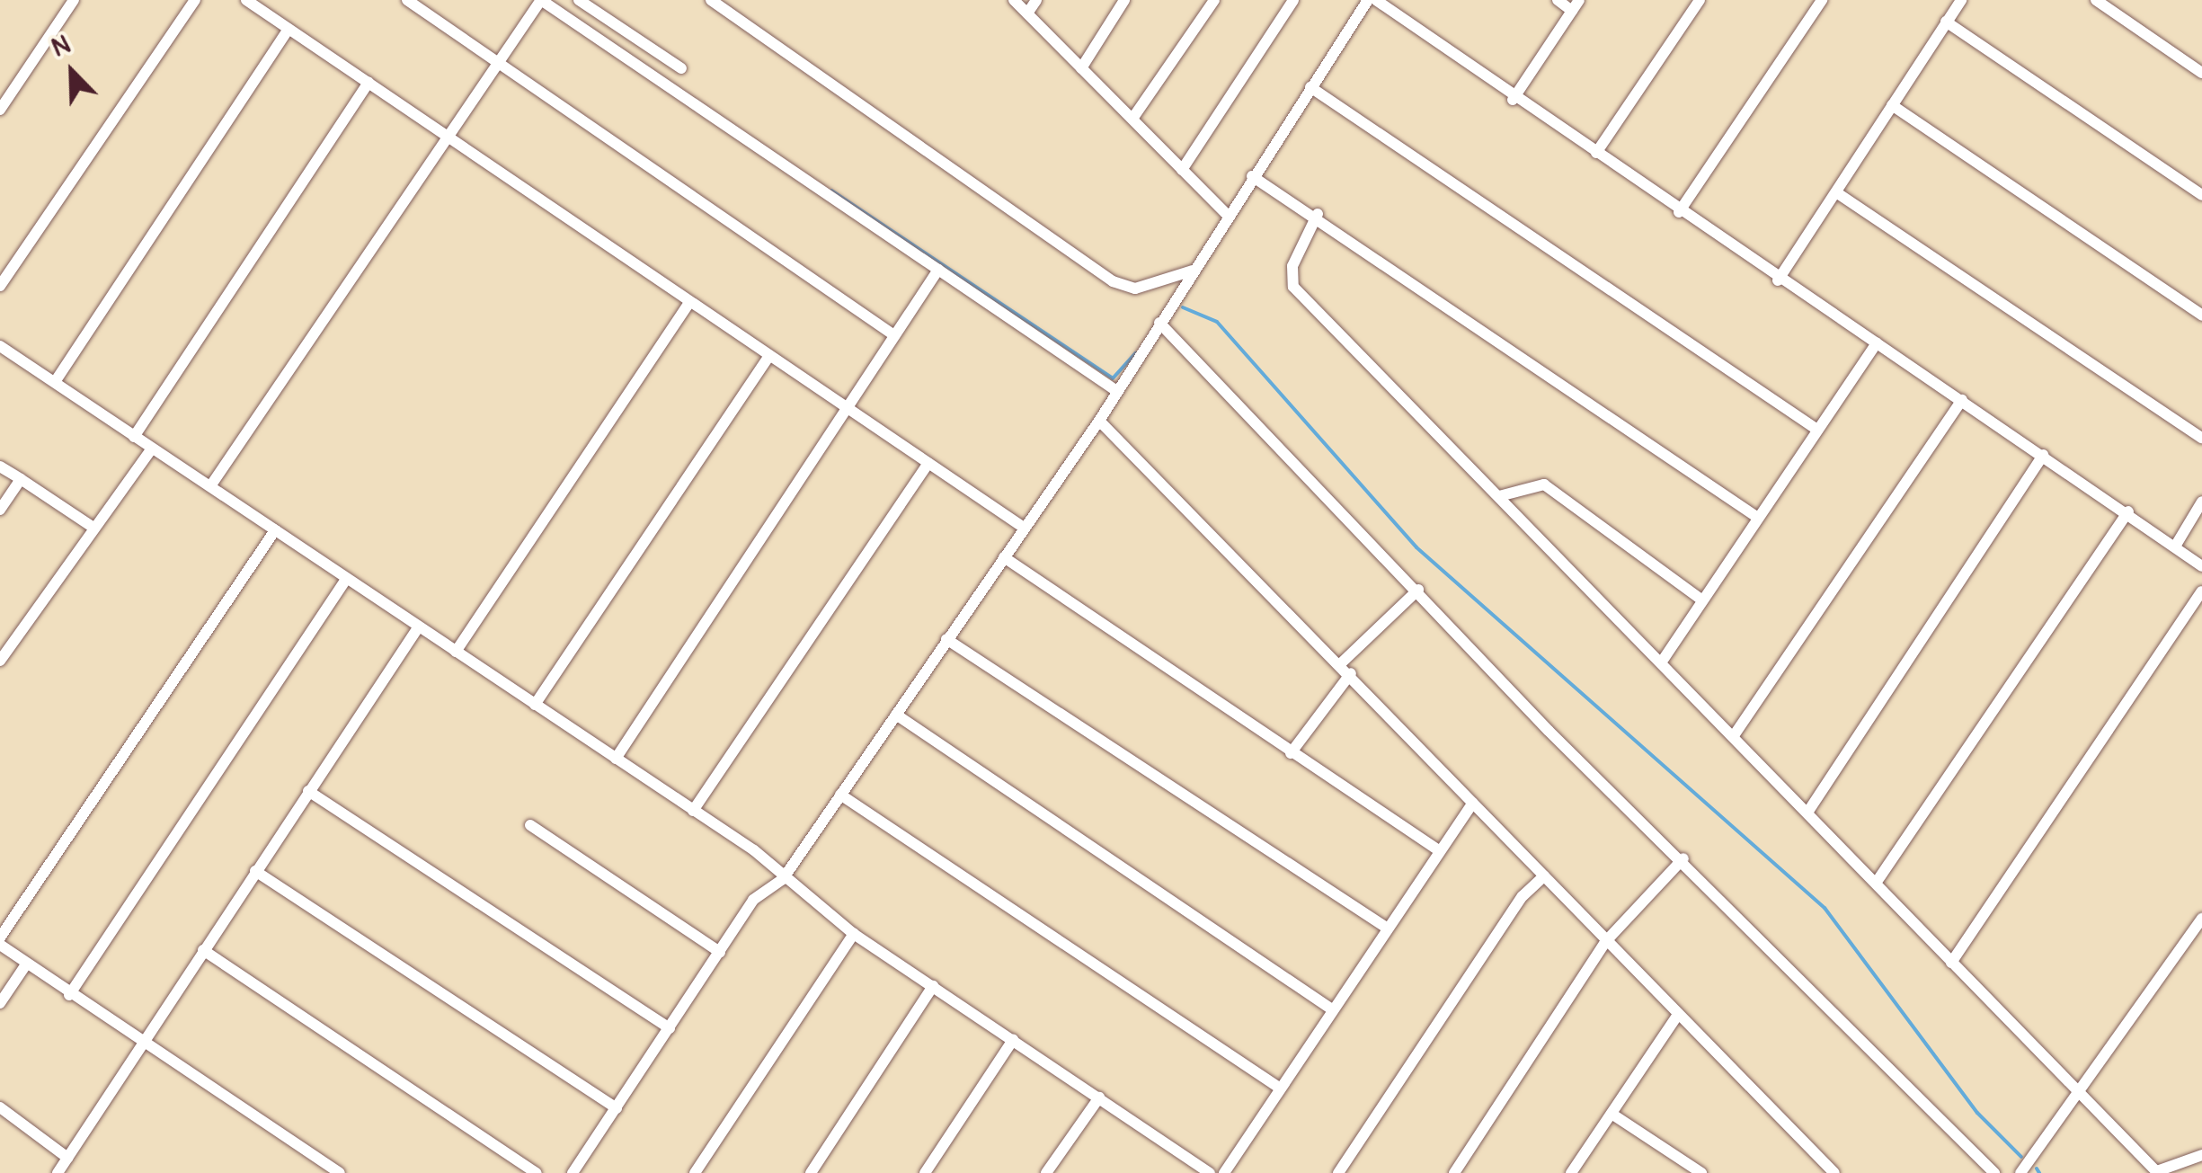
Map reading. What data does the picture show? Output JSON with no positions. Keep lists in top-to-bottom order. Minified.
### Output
{"north":"top left"}
